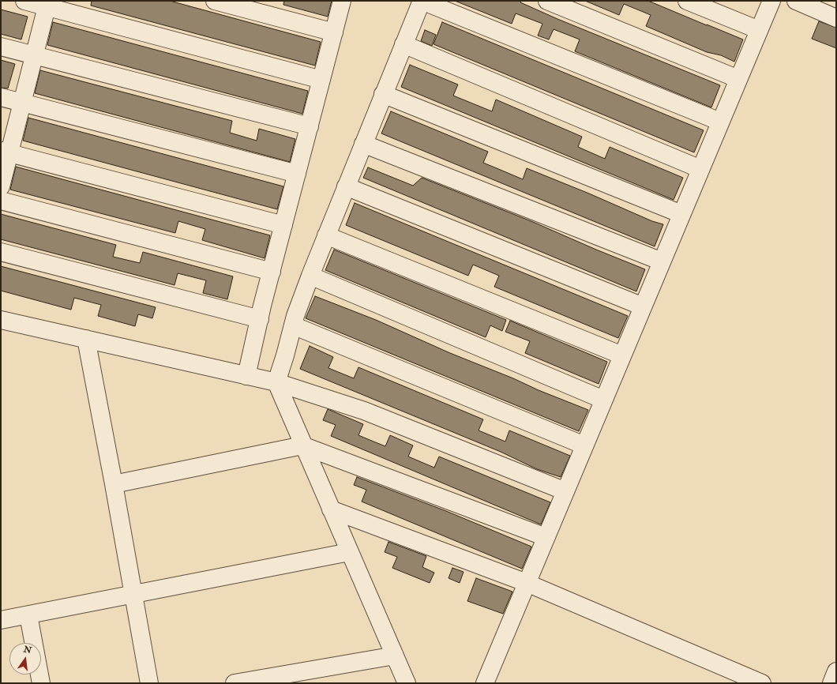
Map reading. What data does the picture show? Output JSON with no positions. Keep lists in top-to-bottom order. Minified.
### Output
{"north":"top"}
